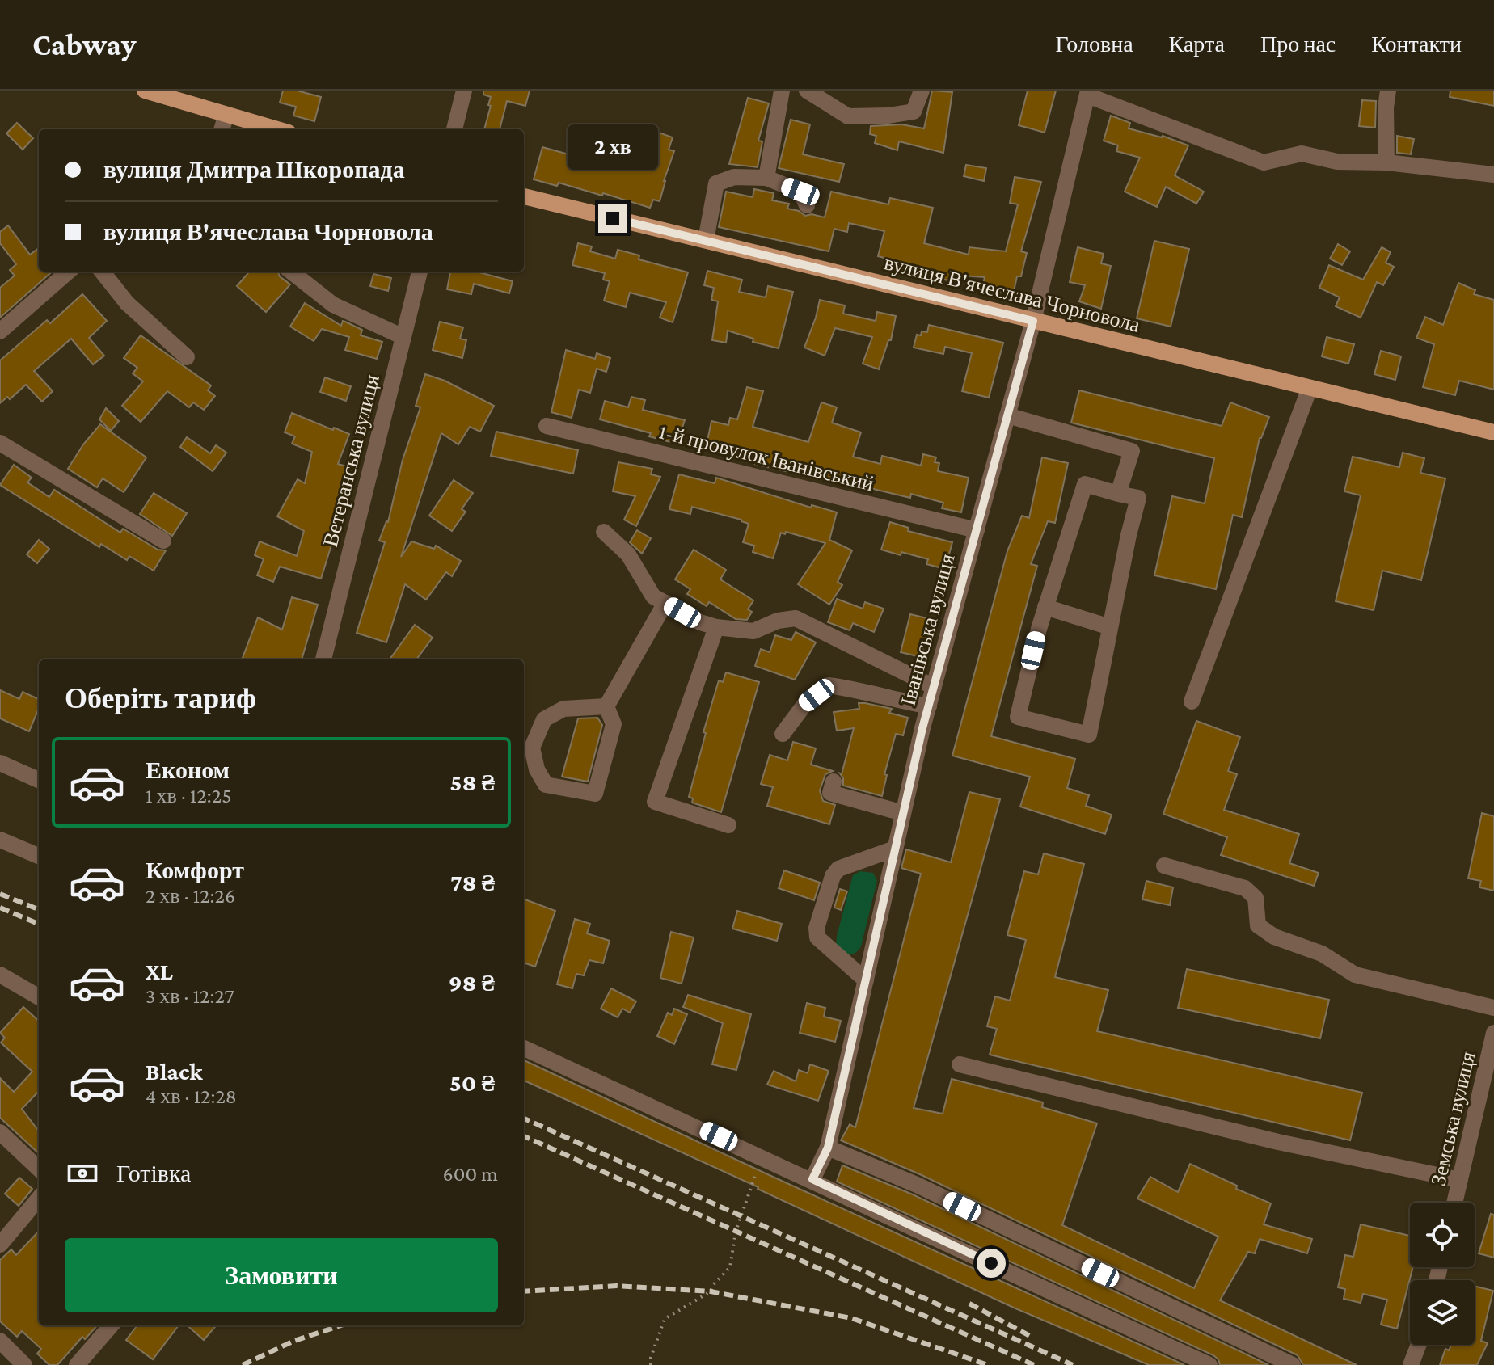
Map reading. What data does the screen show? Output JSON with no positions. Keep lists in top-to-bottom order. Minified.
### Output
{"streets":{"main road":["вулиця В'ячеслава Чорновола"],"street":["1-й провулок Іванівський","Ветеранська вулиця","Іванівська вулиця","Земська вулиця"]},"crossings":[["вулиця В'ячеслава Чорновола","Іванівська вулиця"],["1-й провулок Іванівський","Іванівська вулиця"]],"page":{"header":"Cabway","nav":["Головна","Карта","Про нас","Контакти"],"bubble":"2 хв","banner":["вулиця Дмитра Шкоропада","вулиця В'ячеслава Чорновола"],"heading":"Оберіть тариф","list":[{"name":"Економ","note":"1 хв · 12:25","value":"58 ₴"},{"name":"Комфорт","note":"2 хв · 12:26","value":"78 ₴"},{"name":"XL","note":"3 хв · 12:27","value":"98 ₴"},{"name":"Black","note":"4 хв · 12:28","value":"50 ₴"}],"pay":["Готівка","600 m"],"buttons":"Замовити"}}
